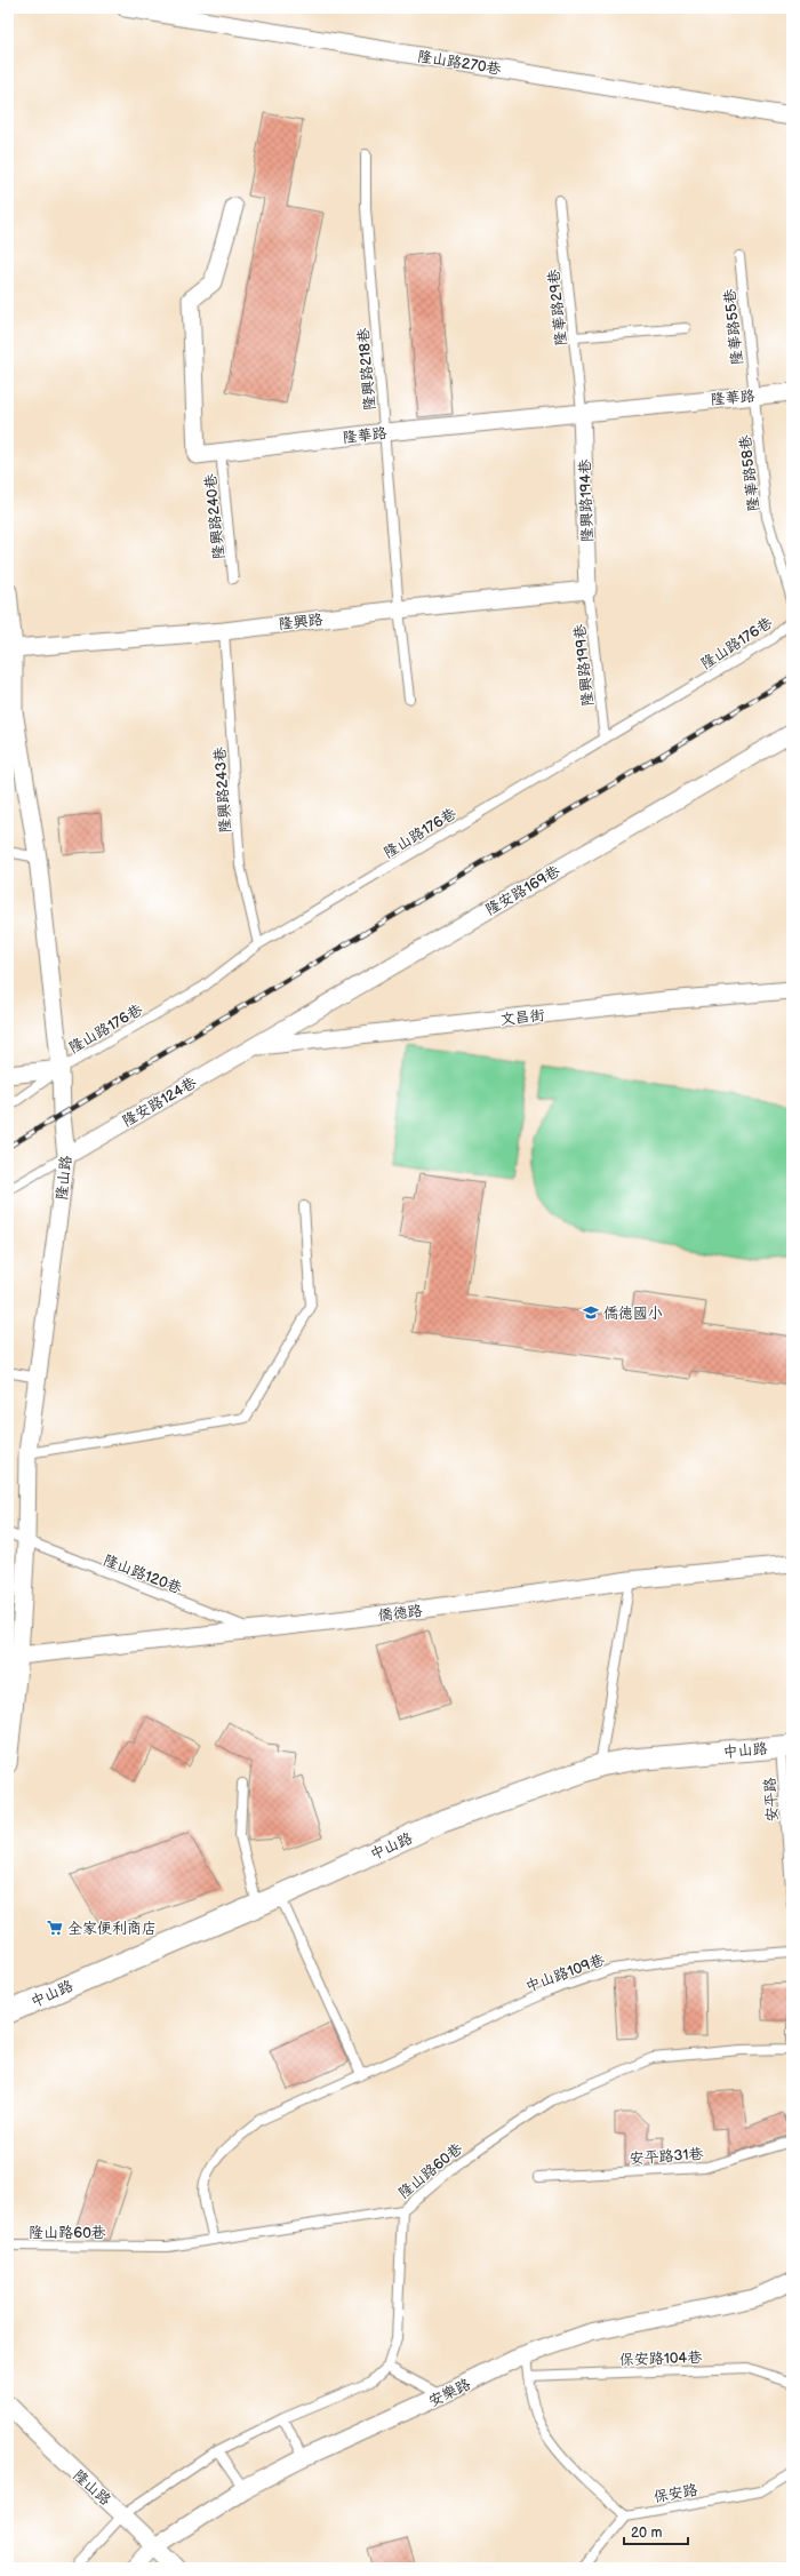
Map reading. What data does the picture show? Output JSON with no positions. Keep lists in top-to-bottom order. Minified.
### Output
{"streets":{"street":["隆山路270巷","隆華路","隆興路194巷","隆興路","隆安路169巷","文昌街","隆安路124巷","隆山路","僑德路","中山路","安樂路"],"lane":["隆華路29巷","隆華路55巷","隆興路218巷","隆華路58巷","隆興路240巷","隆山路176巷","隆興路199巷","隆興路243巷","隆山路120巷","安平路","中山路109巷","安平路31巷","隆山路60巷","保安路104巷","保安路"]},"crossings":[["隆華路29巷","隆華路"],["隆華路29巷","隆興路194巷"],["隆華路55巷","隆華路"],["隆華路55巷","隆華路58巷"],["隆興路218巷","隆華路"],["隆興路218巷","隆興路"],["隆華路","隆華路58巷"],["隆華路","隆興路194巷"],["隆華路","隆興路240巷"],["隆興路194巷","隆興路"],["隆興路194巷","隆興路199巷"],["隆興路","隆興路199巷"],["隆興路","隆興路243巷"],["隆興路","隆山路"],["隆山路176巷","隆興路199巷"],["隆山路176巷","隆興路243巷"],["隆山路176巷","隆山路"],["隆安路169巷","文昌街"],["隆安路169巷","隆安路124巷"],["文昌街","隆安路124巷"],["隆安路124巷","隆山路"],["隆山路","隆山路120巷"],["隆山路","僑德路"],["隆山路","安樂路"],["隆山路120巷","僑德路"],["中山路","安平路"],["中山路109巷","隆山路60巷"]],"places":{"school or university":["僑德國小"],"supermarket":["全家便利商店"]},"scale_bar":"20 m"}
